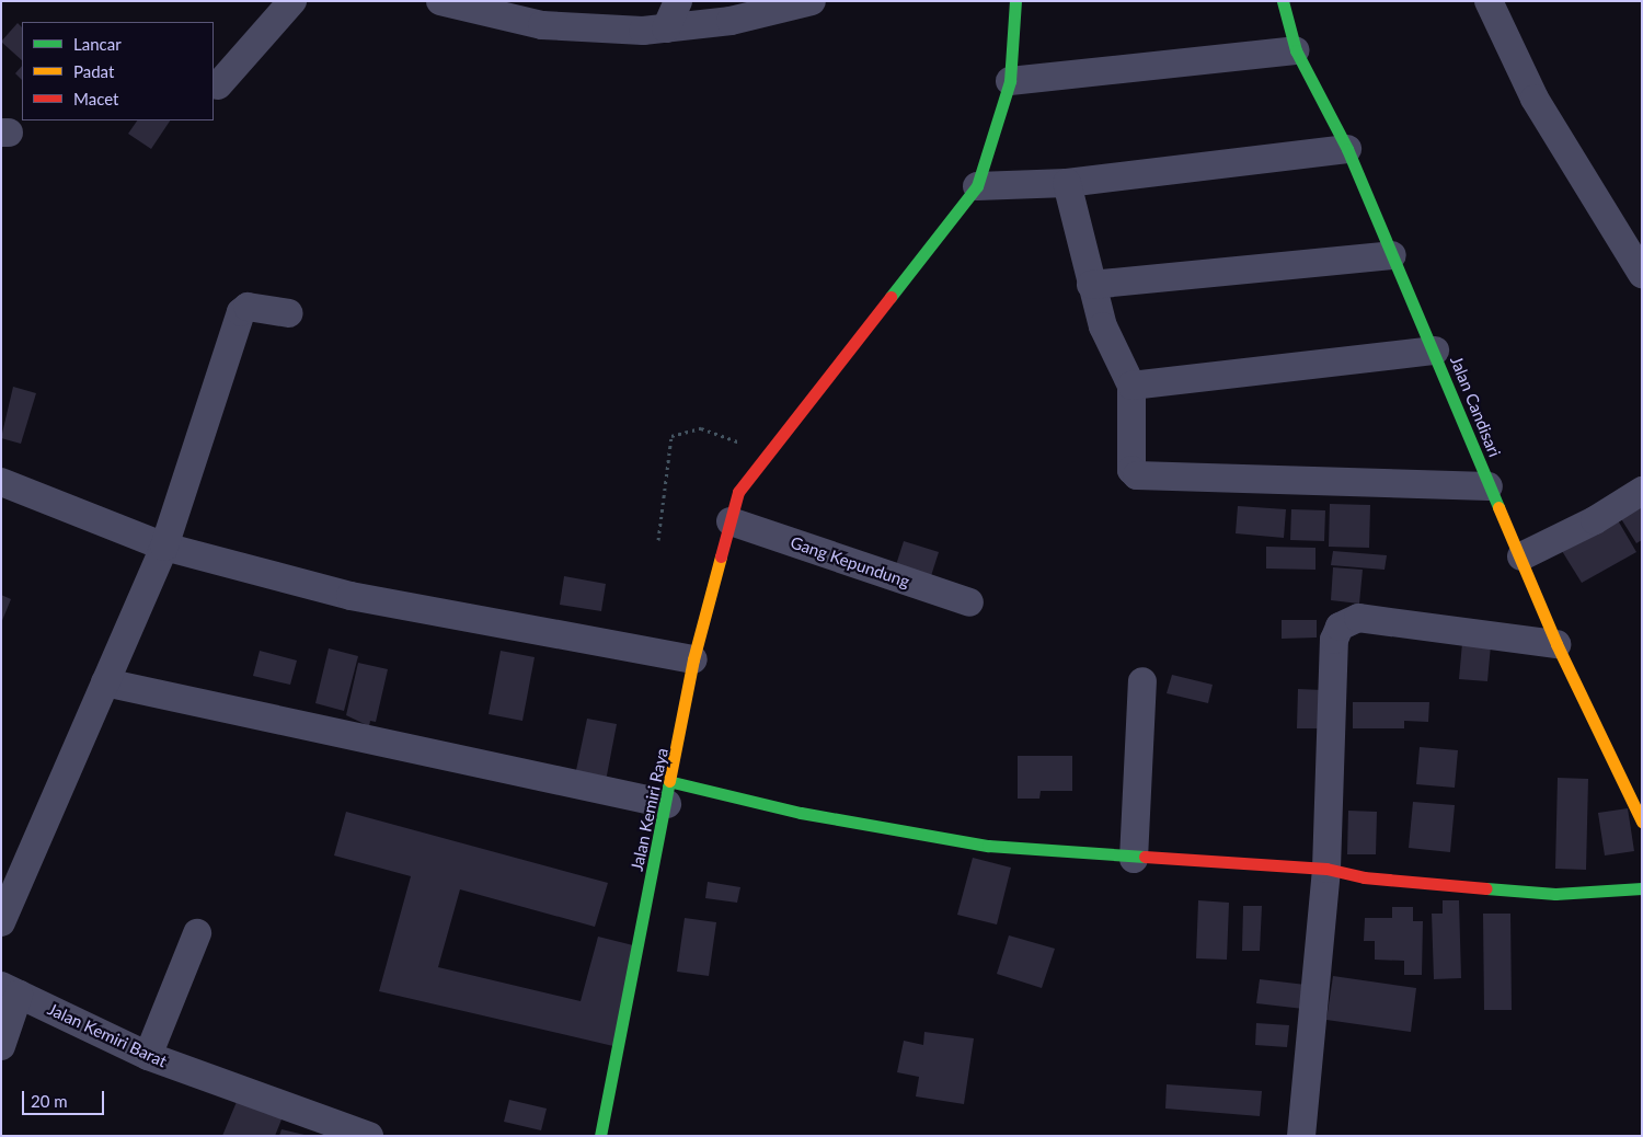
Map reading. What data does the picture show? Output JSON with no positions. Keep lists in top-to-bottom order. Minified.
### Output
{"streets":{"street":["Jalan Candisari","Gang Kepundung","Jalan Kemiri Raya","Jalan Kemiri Barat"]},"crossings":[["Gang Kepundung","Jalan Kemiri Raya"]],"legend":["Lancar","Padat","Macet"],"scale_bar":"20 m"}
